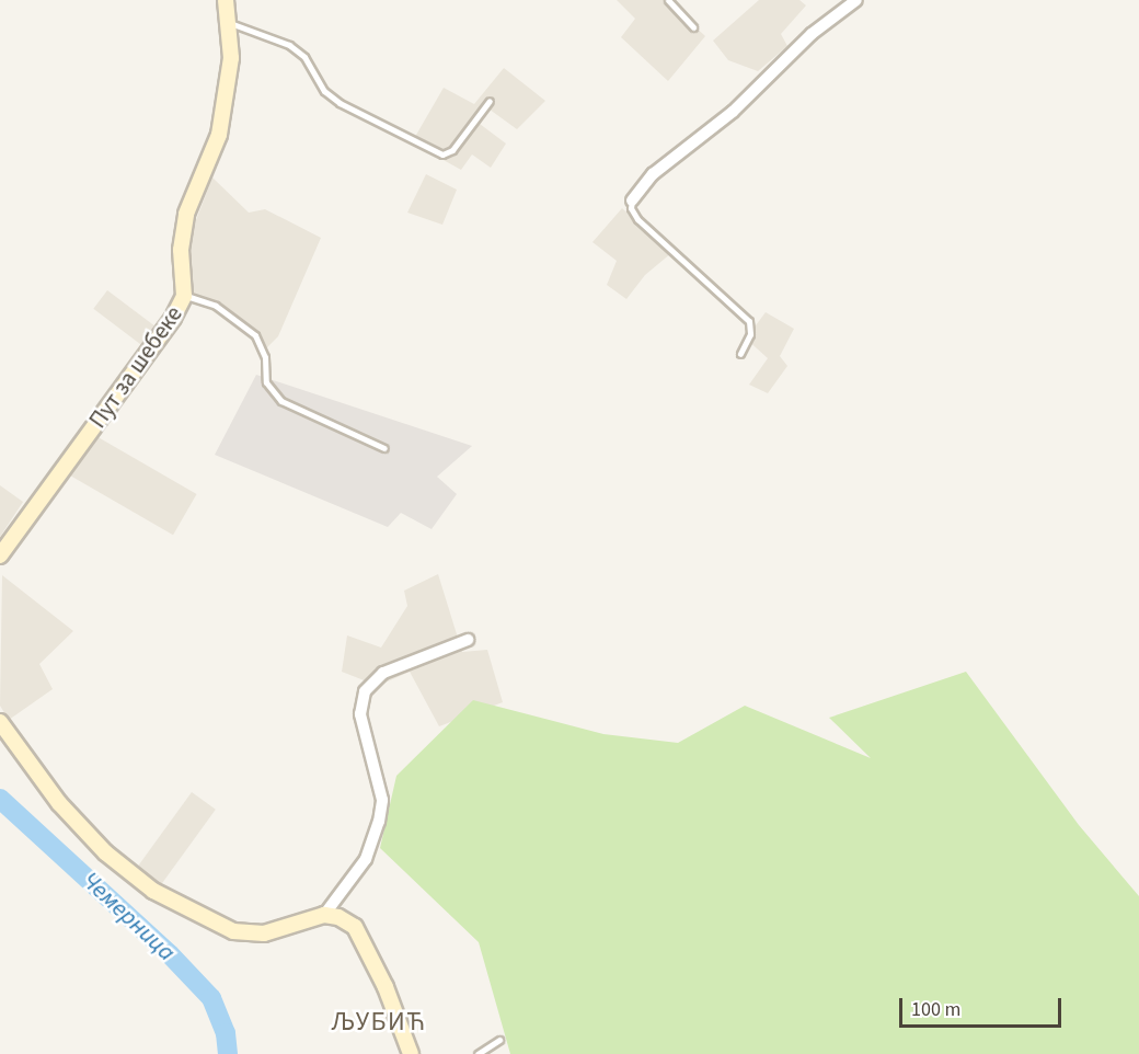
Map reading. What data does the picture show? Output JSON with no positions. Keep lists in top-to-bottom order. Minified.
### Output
{"streets":{"street":["Пут за шебеке"]},"districts":["ЉУБИЋ"],"water":["Чемерница"],"scale_bar":"100 m"}
